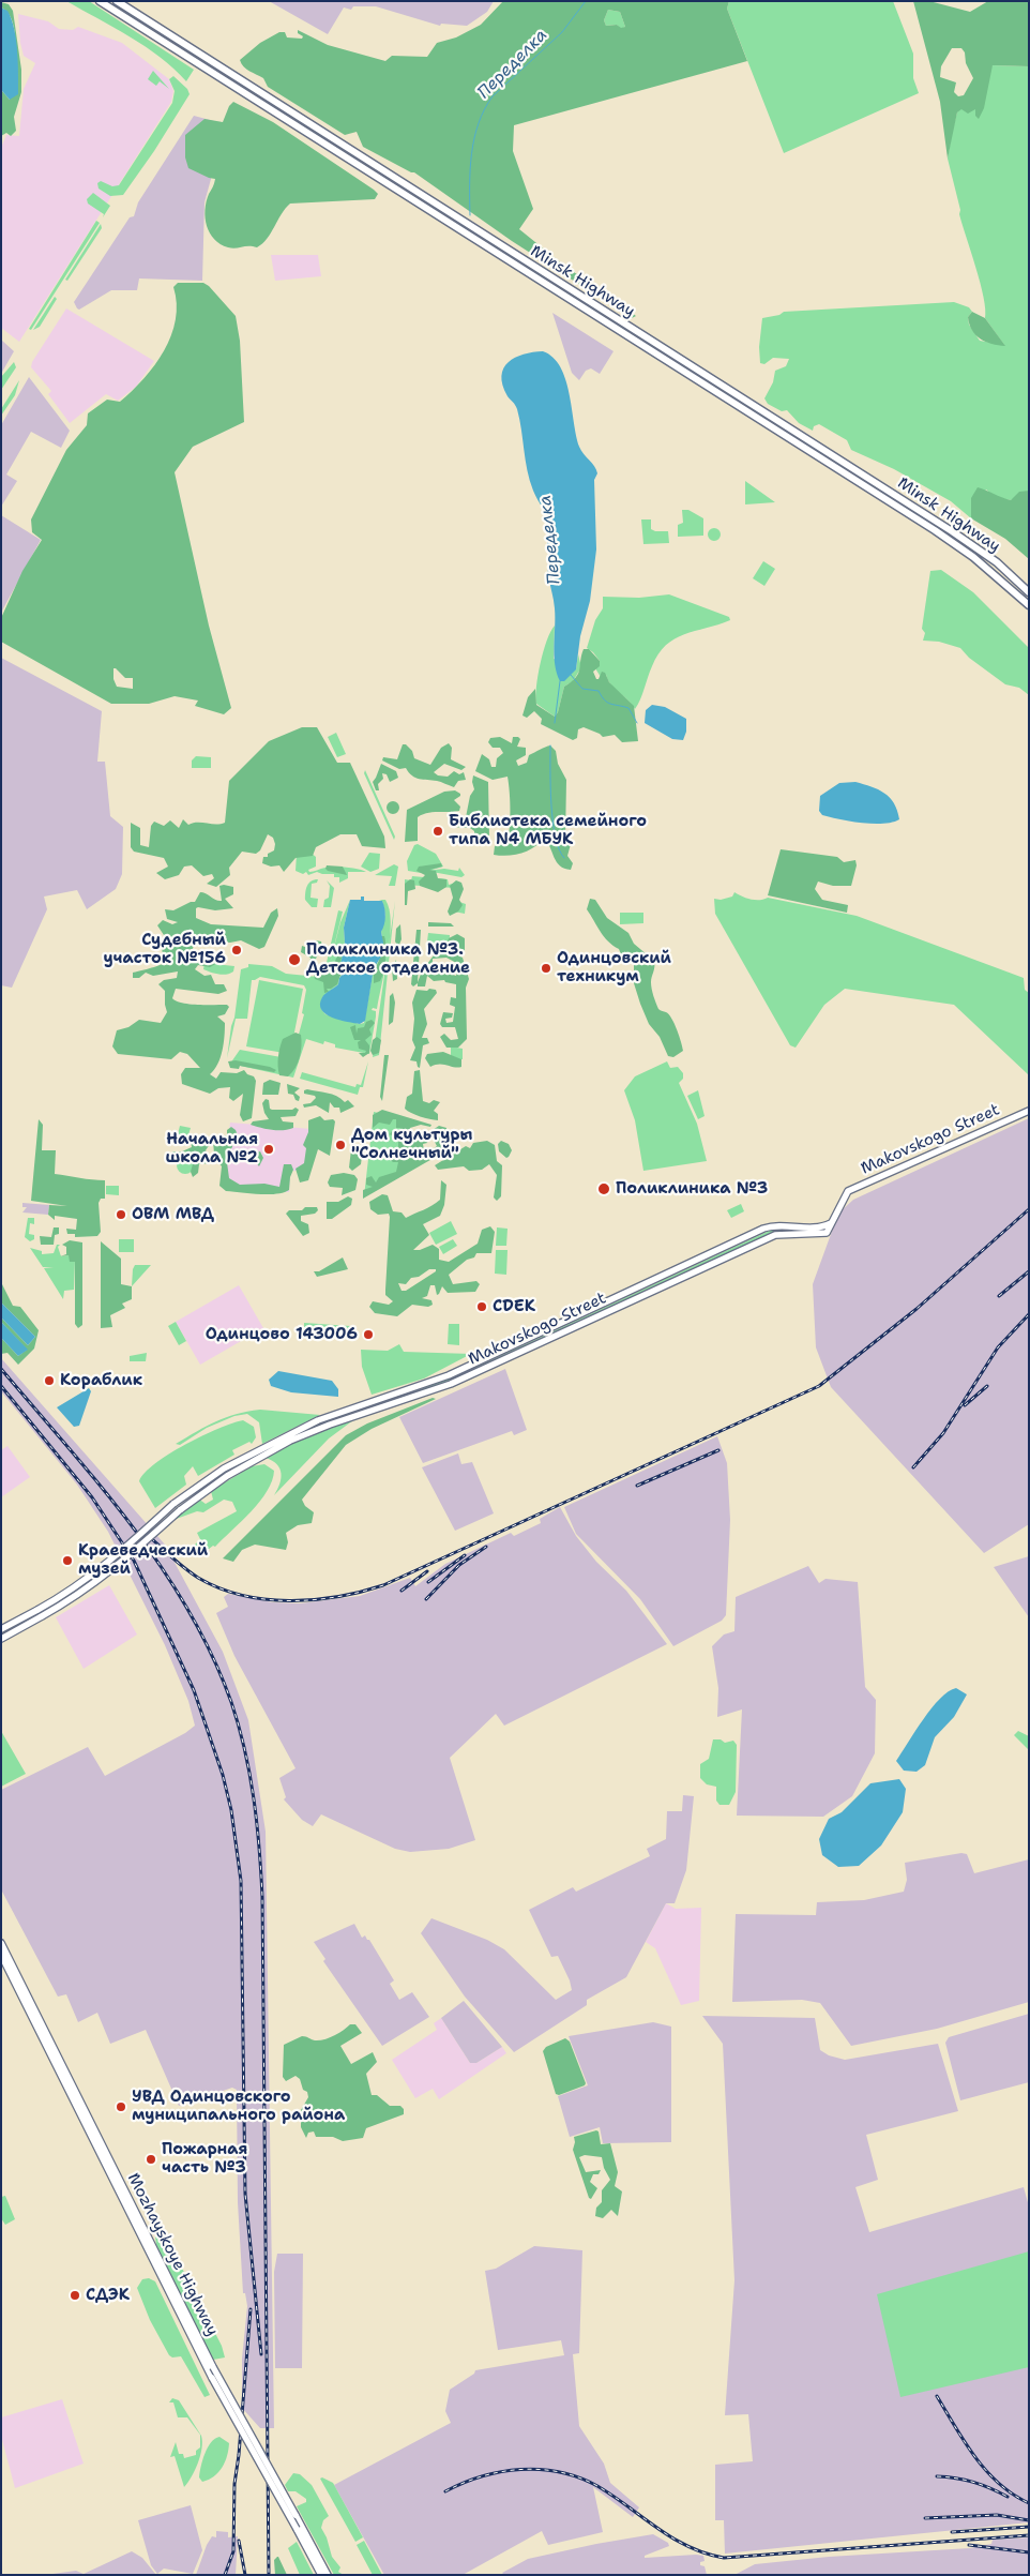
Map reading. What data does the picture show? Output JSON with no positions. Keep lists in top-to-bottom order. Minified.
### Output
{"streets":{"highway":["Minsk Highway"],"main road":["Makovskogo Street","Mozhayskoye Highway"]},"water":["Переделка"],"places":["Библиотека семейного типа N4 МБУК","Судебный участок №156","Поликлиника №3. Детское отделение","Одинцовский техникум","Дом культуры \"Солнечный\"","Начальная школа №2","Поликлиника №3","ОВМ МВД","CDEK","Одинцово 143006","Кораблик","Краеведческий музей","УВД Одинцовского муниципального района","Пожарная часть №3","СДЭК"]}
